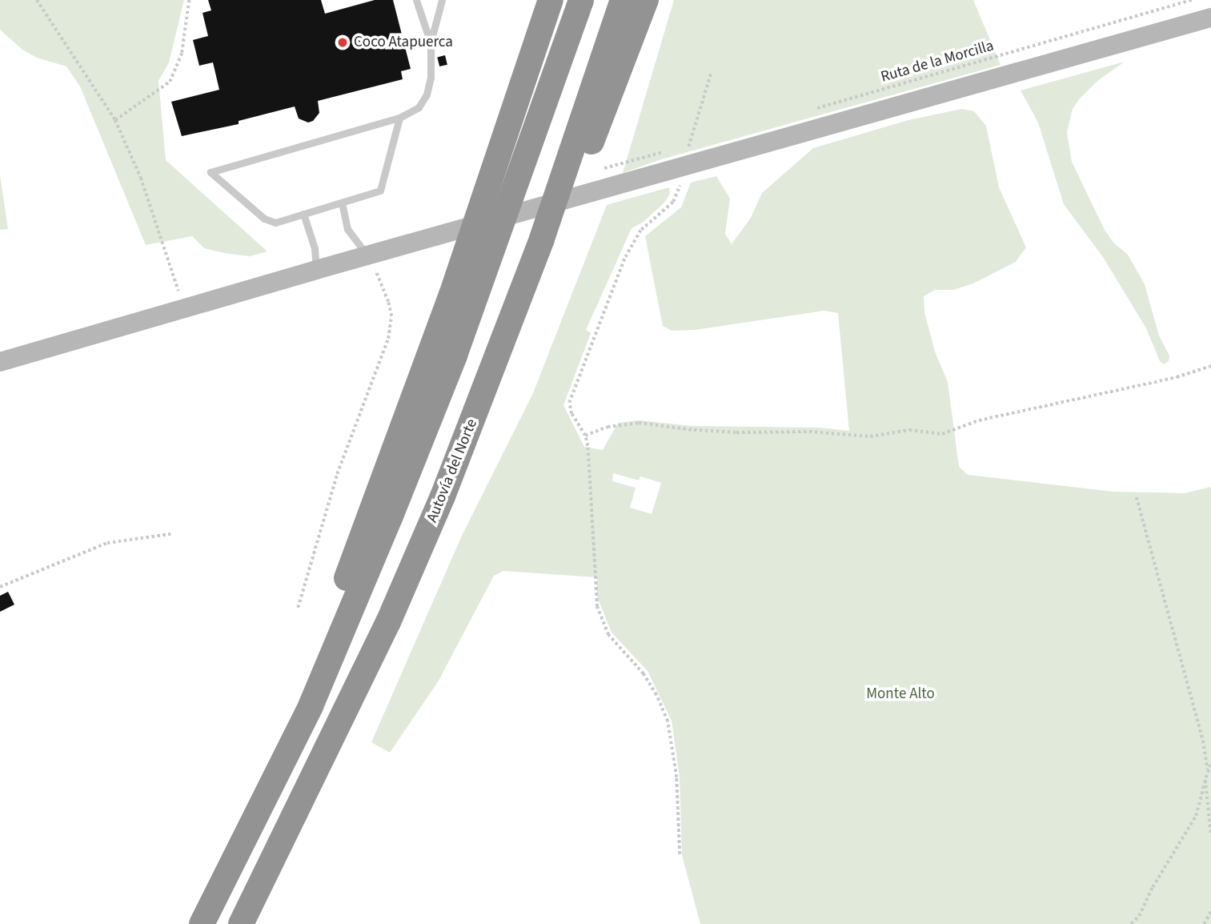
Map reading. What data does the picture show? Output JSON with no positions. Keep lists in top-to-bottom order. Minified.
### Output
{"streets":{"highway":["Autovía del Norte"],"path":["Ruta de la Morcilla"]},"parks":["Monte Alto"],"places":["Coco Atapuerca"]}
